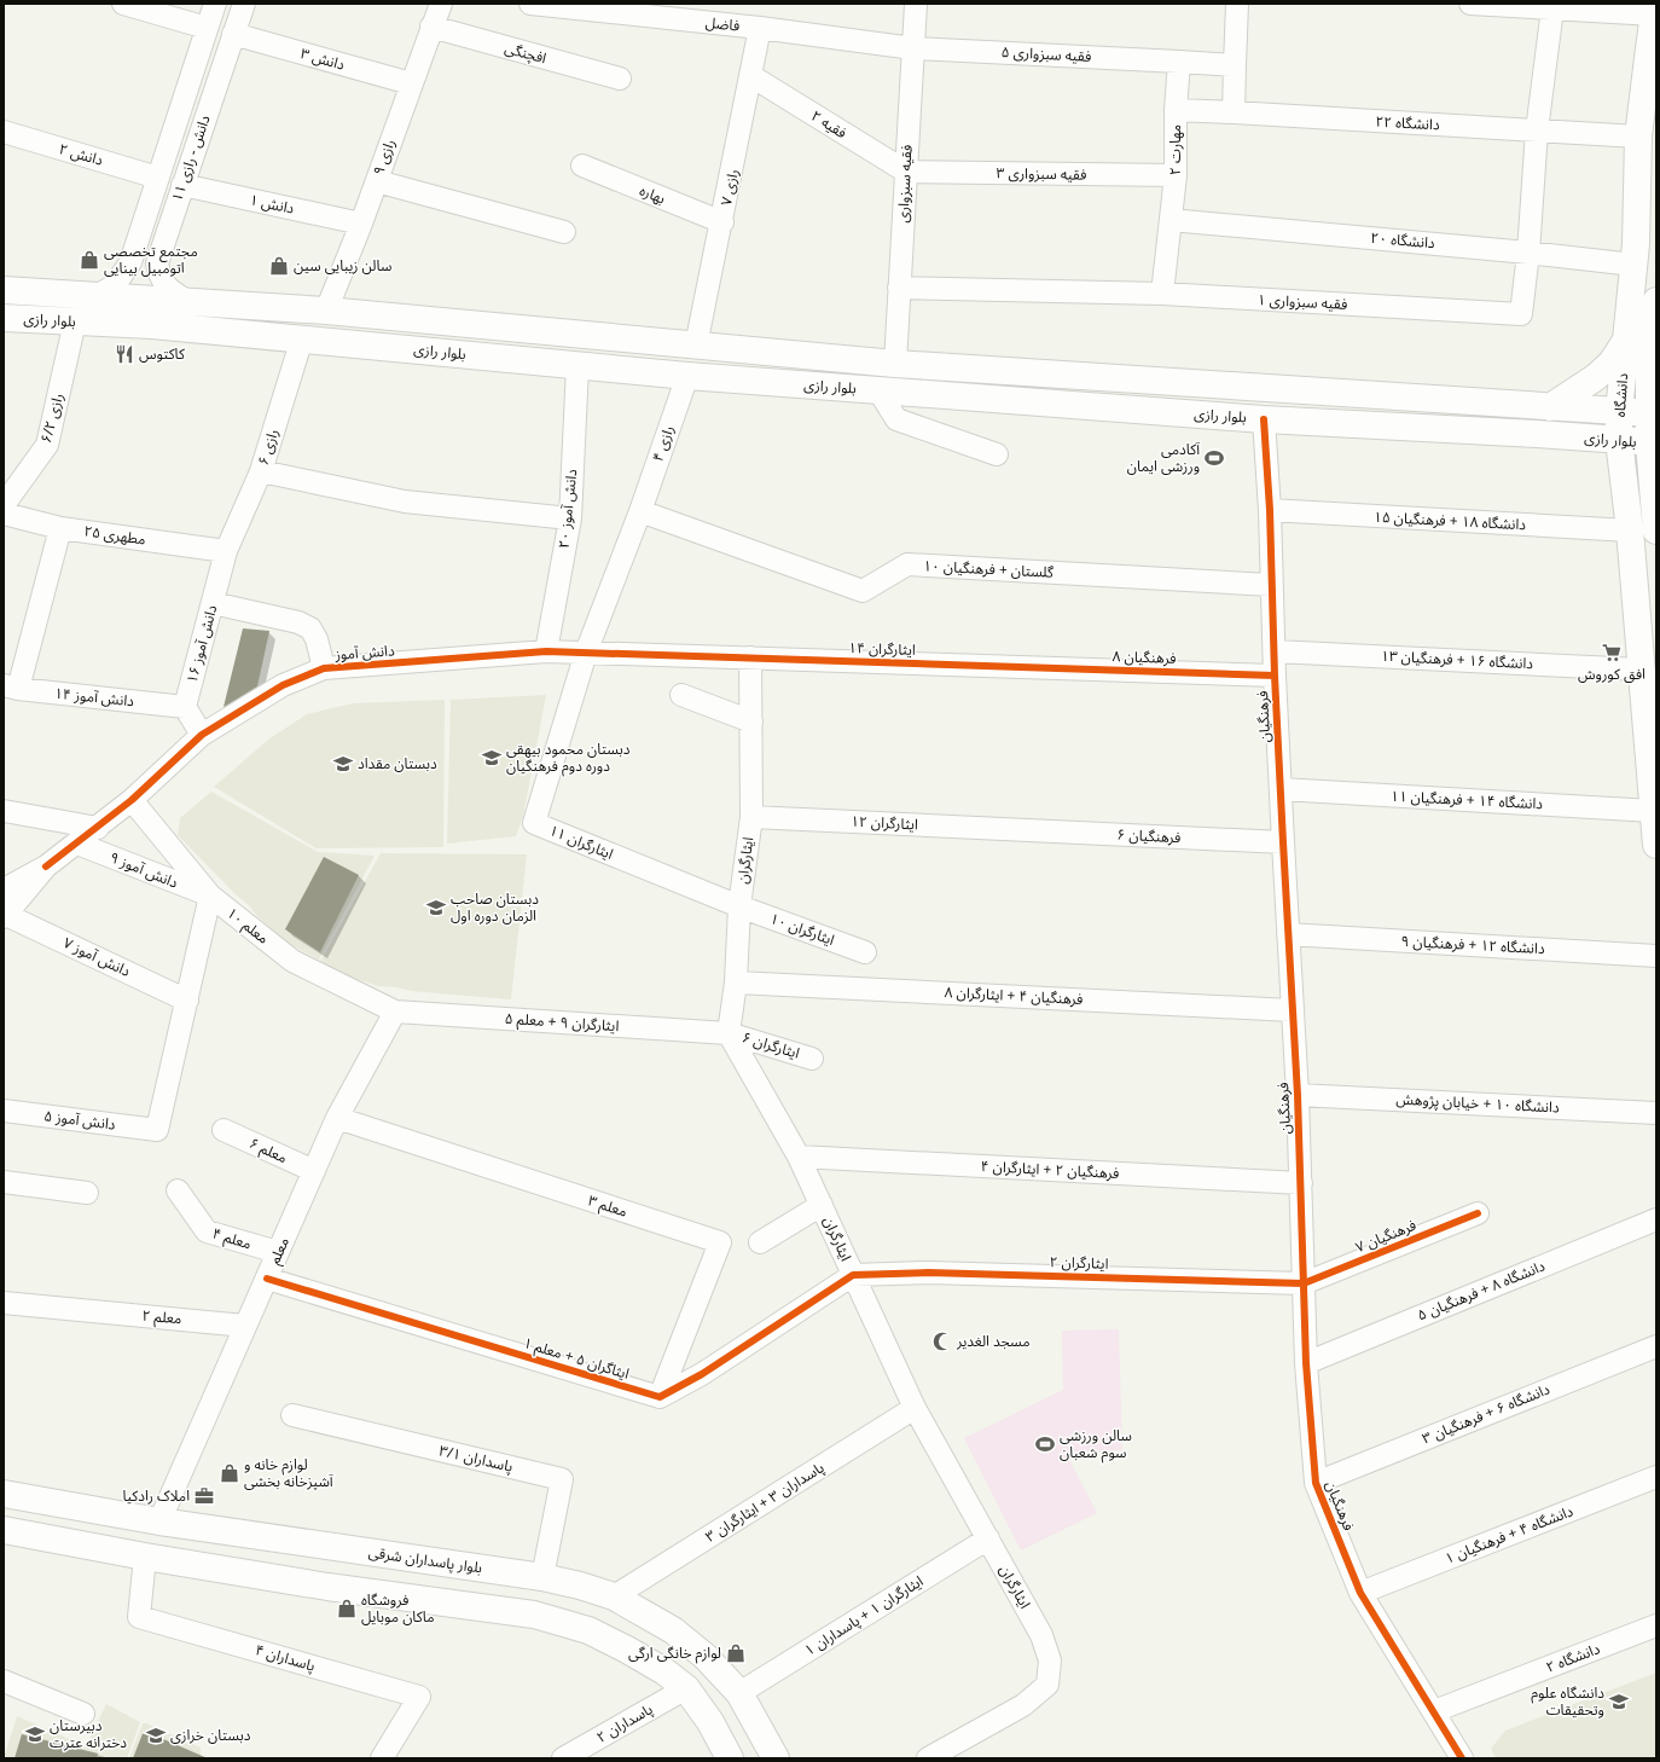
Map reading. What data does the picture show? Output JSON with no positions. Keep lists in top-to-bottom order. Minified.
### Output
{"streets":{"main road":["بلوار رازی","دانشگاه","بلوار پاسداران شرقی"],"street":["فاضل","افچنگی","فقیه سبزواری ۵","دانش ۳","دانشگاه ۲۲","فقیه ۲","مهارت ۲","دانش ۲","رازی ۹","دانش - رازی ۱۱","فقیه سبزواری ۳","فقیه سبزواری","رازی ۷","بهاره","دانش ۱","دانشگاه ۲۰","فقیه سبزواری ۱","رازی ۶/۲","رازی ۴","رازی ۶","دانش آموز ۲۰","دانشگاه ۱۸ + فرهنگیان ۱۵","مطهری ۲۵","گلستان + فرهنگیان ۱۰","دانش آموز ۱۶","ایثارگران ۱۴","دانش آموز","فرهنگیان ۸","دانشگاه ۱۶ + فرهنگیان ۱۳","دانش آموز ۱۴","فرهنگیان","دانشگاه ۱۴ + فرهنگیان ۱۱","ایثارگران ۱۲","فرهنگیان ۶","ایثارگران ۱۱","ایثارگران","دانش آموز ۹","معلم ۱۰","ایثارگران ۱۰","دانشگاه ۱۲ + فرهنگیان ۹","دانش آموز ۷","فرهنگیان ۴ + ایثارگران ۸","ایثارگران ۹ + معلم ۵","ایثارگران ۶","دانشگاه ۱۰ + خیابان پژوهش","دانش آموز ۵","معلم ۶","فرهنگیان ۲ + ایثارگران ۴","معلم ۳","فرهنگیان ۷","معلم ۴","معلم","ایثارگران ۲","دانشگاه ۸ + فرهنگیان ۵","معلم ۲","ایثاگران ۵ + معلم ۱","دانشگاه ۶ + فرهنگیان ۳","پاسداران ۳/۱","پاسداران ۳ + ایثارگران ۳","دانشگاه ۴ + فرهنگیان ۱","ایثارگران ۱ + پاسداران ۱","پاسداران ۴","دانشگاه ۲","پاسداران ۲"]},"crossings":[["فاضل","فقیه سبزواری ۵"],["فاضل","فقیه سبزواری"],["فاضل","رازی ۷"],["افچنگی","رازی ۹"],["فقیه سبزواری ۵","مهارت ۲"],["فقیه سبزواری ۵","فقیه سبزواری"],["دانش ۳","رازی ۹"],["دانش ۳","دانش - رازی ۱۱"],["دانشگاه ۲۲","مهارت ۲"],["دانشگاه ۲۲","فقیه سبزواری ۱"],["دانشگاه ۲۲","دانشگاه"],["فقیه ۲","فقیه سبزواری ۳"],["فقیه ۲","فقیه سبزواری"],["فقیه ۲","رازی ۷"],["مهارت ۲","فقیه سبزواری ۳"],["مهارت ۲","دانشگاه ۲۰"],["مهارت ۲","فقیه سبزواری ۱"],["دانش ۲","دانش - رازی ۱۱"],["رازی ۹","دانش ۱"],["رازی ۹","بلوار رازی"],["دانش - رازی ۱۱","دانش ۱"],["دانش - رازی ۱۱","بلوار رازی"],["فقیه سبزواری ۳","فقیه سبزواری"],["فقیه سبزواری","فقیه سبزواری ۱"],["فقیه سبزواری","بلوار رازی"],["رازی ۷","بهاره"],["رازی ۷","بلوار رازی"],["دانشگاه ۲۰","فقیه سبزواری ۱"],["دانشگاه ۲۰","دانشگاه"],["بلوار رازی","دانشگاه"],["بلوار رازی","رازی ۶/۲"],["بلوار رازی","رازی ۴"],["بلوار رازی","رازی ۶"],["بلوار رازی","دانش آموز ۲۰"],["بلوار رازی","فرهنگیان"],["دانشگاه","دانشگاه ۱۸ + فرهنگیان ۱۵"],["دانشگاه","دانشگاه ۱۶ + فرهنگیان ۱۳"],["دانشگاه","دانشگاه ۱۴ + فرهنگیان ۱۱"],["رازی ۴","گلستان + فرهنگیان ۱۰"],["رازی ۴","دانش آموز"],["رازی ۴","ایثارگران ۱۱"],["رازی ۶","مطهری ۲۵"],["رازی ۶","دانش آموز ۱۶"],["دانش آموز ۲۰","دانش آموز"],["دانشگاه ۱۸ + فرهنگیان ۱۵","فرهنگیان"],["مطهری ۲۵","دانش آموز ۱۶"],["گلستان + فرهنگیان ۱۰","فرهنگیان"],["دانش آموز ۱۶","دانش آموز ۱۴"],["ایثارگران ۱۴","دانش آموز"],["ایثارگران ۱۴","فرهنگیان ۸"],["ایثارگران ۱۴","ایثارگران"],["دانش آموز","ایثارگران ۱۱"],["دانش آموز","ایثارگران"],["دانش آموز","دانش آموز ۹"],["دانش آموز","معلم ۱۰"],["فرهنگیان ۸","فرهنگیان"],["دانشگاه ۱۶ + فرهنگیان ۱۳","فرهنگیان"],["فرهنگیان","دانشگاه ۱۴ + فرهنگیان ۱۱"],["فرهنگیان","فرهنگیان ۶"],["فرهنگیان","دانشگاه ۱۲ + فرهنگیان ۹"],["فرهنگیان","فرهنگیان ۴ + ایثارگران ۸"],["فرهنگیان","دانشگاه ۱۰ + خیابان پژوهش"],["فرهنگیان","فرهنگیان ۲ + ایثارگران ۴"],["فرهنگیان","فرهنگیان ۷"],["فرهنگیان","ایثارگران ۲"],["فرهنگیان","دانشگاه ۸ + فرهنگیان ۵"],["فرهنگیان","دانشگاه ۶ + فرهنگیان ۳"],["فرهنگیان","دانشگاه ۴ + فرهنگیان ۱"],["فرهنگیان","دانشگاه ۲"],["ایثارگران ۱۲","فرهنگیان ۶"],["ایثارگران ۱۲","ایثارگران"],["ایثارگران ۱۱","ایثارگران"],["ایثارگران ۱۱","ایثارگران ۱۰"],["ایثارگران","ایثارگران ۱۰"],["ایثارگران","فرهنگیان ۴ + ایثارگران ۸"],["ایثارگران","ایثارگران ۹ + معلم ۵"],["ایثارگران","ایثارگران ۶"],["ایثارگران","فرهنگیان ۲ + ایثارگران ۴"],["ایثارگران","ایثارگران ۲"],["ایثارگران","پاسداران ۳ + ایثارگران ۳"],["ایثارگران","ایثارگران ۱ + پاسداران ۱"],["دانش آموز ۹","معلم ۱۰"],["معلم ۱۰","ایثارگران ۹ + معلم ۵"],["معلم ۱۰","معلم"],["دانش آموز ۷","دانش آموز ۵"],["ایثارگران ۹ + معلم ۵","ایثارگران ۶"],["ایثارگران ۹ + معلم ۵","معلم"],["معلم ۶","معلم"],["معلم ۳","معلم"],["معلم ۳","ایثاگران ۵ + معلم ۱"],["فرهنگیان ۷","ایثارگران ۲"],["معلم ۴","معلم"],["معلم","معلم ۲"],["معلم","ایثاگران ۵ + معلم ۱"],["معلم","بلوار پاسداران شرقی"],["پاسداران ۳/۱","بلوار پاسداران شرقی"],["پاسداران ۳ + ایثارگران ۳","بلوار پاسداران شرقی"],["بلوار پاسداران شرقی","ایثارگران ۱ + پاسداران ۱"]],"places":{"shop":["مجتمع تخصصی اتومبیل بینایی","سالن زیبایی سین","لوازم خانه و آشپزخانه بخشی","فروشگاه ماکان موبایل","لوازم خانگی ارگی"],"restaurant":["کاکتوس"],"sports":["آکادمی ورزشی ایمان","سالن ورزشی سوم شعبان"],"supermarket":["افق کوروش"],"school or university":["دبستان محمود بیهقی دوره دوم فرهنگیان","دبستان مقداد","دبستان صاحب الزمان دوره اول","دانشگاه علوم وتحقیقات","دبیرستان دخترانه عترت","دبستان خرازی"],"mosque":["مسجد الغدیر"],"office":["املاک رادکیا"]}}
